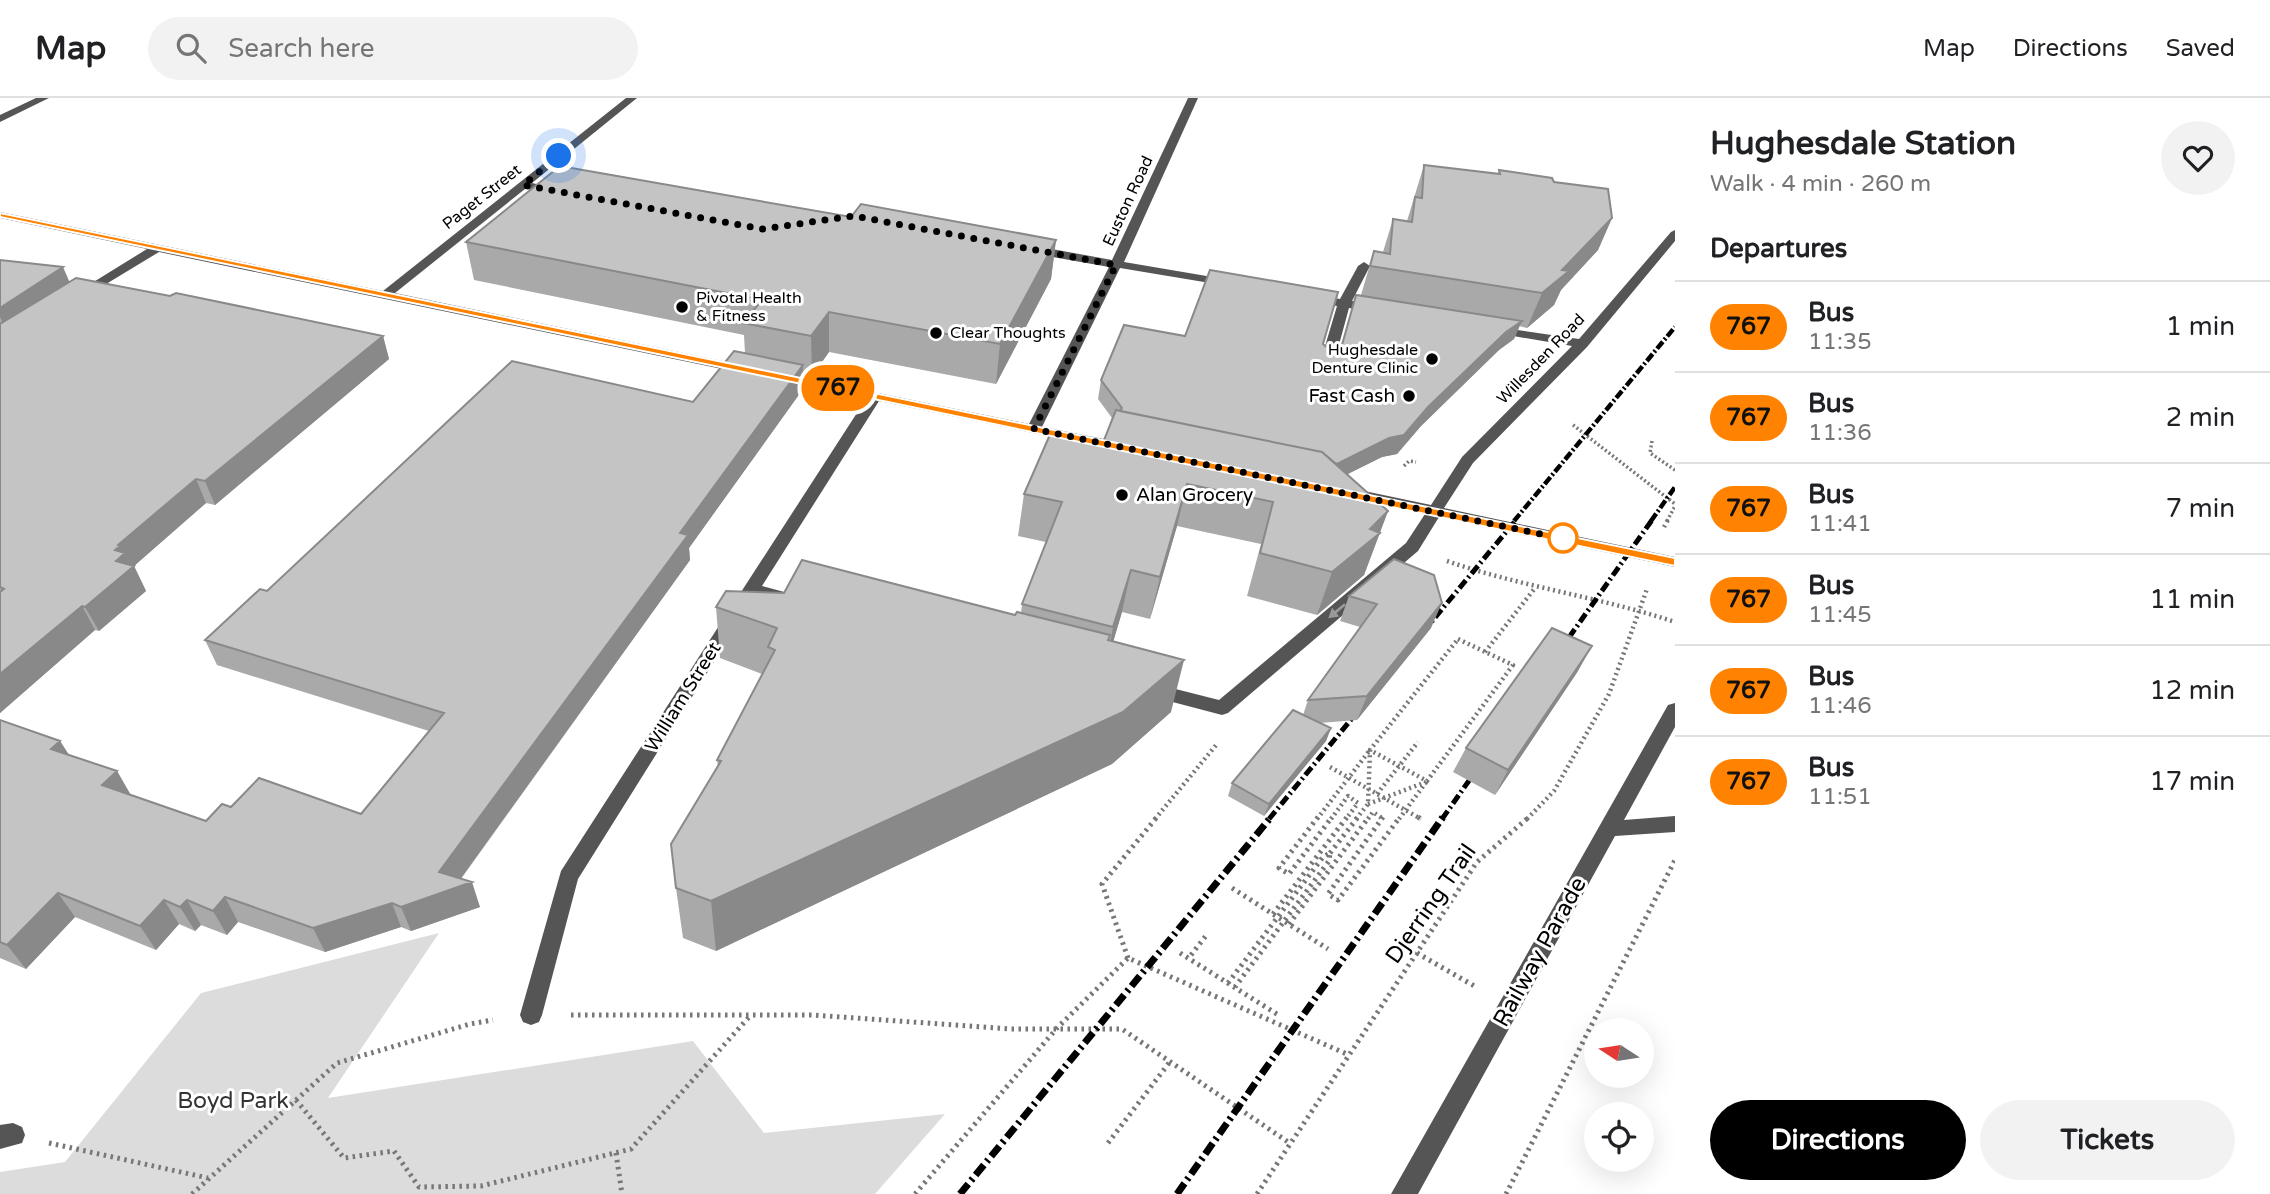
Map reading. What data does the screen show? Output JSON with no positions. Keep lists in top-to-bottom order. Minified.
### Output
{"streets":{"street":["Paget Street","Euston Road","Willesden Road","William Street","Railway Parade"],"path":["Djerring Trail"]},"one_way":["Willesden Road"],"parks":["Boyd Park"],"places":["Pivotal Health & Fitness","Clear Thoughts","Hughesdale Denture Clinic","Fast Cash","Alan Grocery"],"lines":["bus line 767"],"north":"left","page":{"header":"Map","search":"Search here","nav":["Map","Directions","Saved"],"on_map":"767","heading":[["Hughesdale Station","Walk · 4 min · 260 m"],"Departures"],"list":[{"mark":"767","name":"Bus","note":"11:35","value":"1 min"},{"mark":"767","name":"Bus","note":"11:36","value":"2 min"},{"mark":"767","name":"Bus","note":"11:41","value":"7 min"},{"mark":"767","name":"Bus","note":"11:45","value":"11 min"},{"mark":"767","name":"Bus","note":"11:46","value":"12 min"},{"mark":"767","name":"Bus","note":"11:51","value":"17 min"}],"buttons":["Directions","Tickets"]}}
